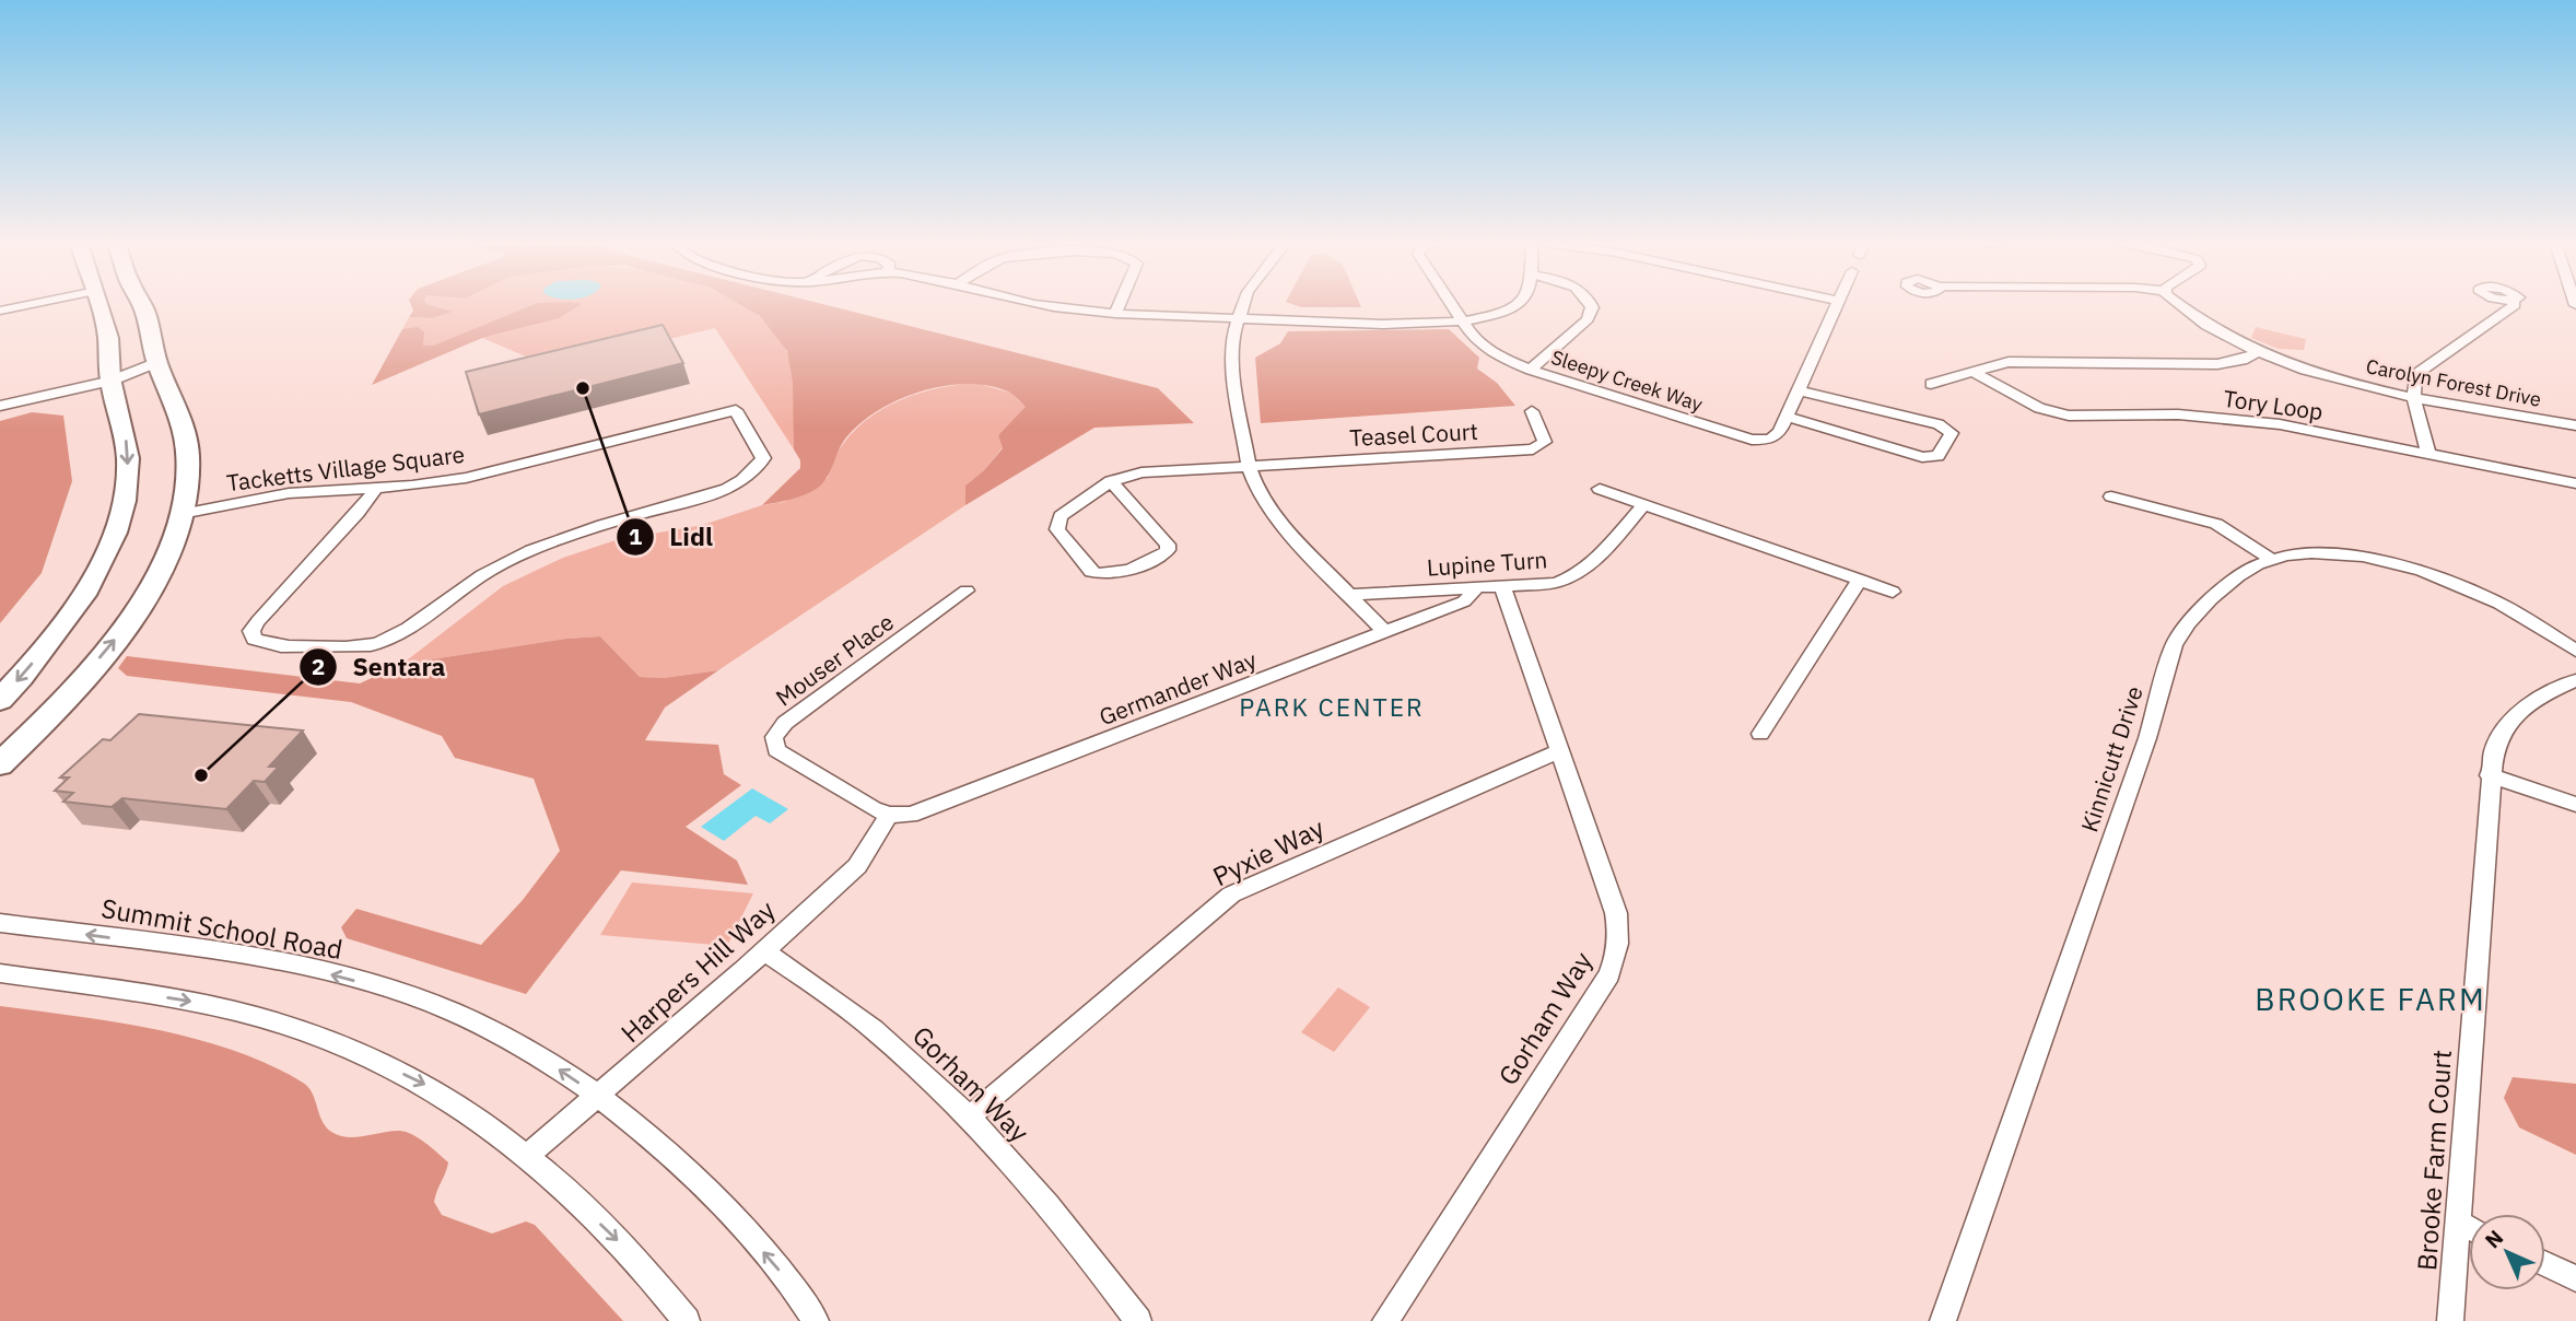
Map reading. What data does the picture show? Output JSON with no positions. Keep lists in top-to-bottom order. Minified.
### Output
{"streets":{"street":["Sleepy Creek Way","Carolyn Forest Drive","Tory Loop","Teasel Court","Tacketts Village Square","Lupine Turn","Mouser Place","Germander Way","Kinnicutt Drive","Pyxie Way","Summit School Road","Harpers Hill Way","Gorham Way","Brooke Farm Court"]},"crossings":[["Carolyn Forest Drive","Tory Loop"],["Lupine Turn","Germander Way"],["Lupine Turn","Gorham Way"],["Mouser Place","Germander Way"],["Mouser Place","Harpers Hill Way"],["Germander Way","Harpers Hill Way"],["Pyxie Way","Gorham Way"],["Summit School Road","Harpers Hill Way"],["Harpers Hill Way","Gorham Way"]],"districts":["PARK CENTER","BROOKE FARM"],"places":["Lidl","Sentara"],"north":"top left"}
